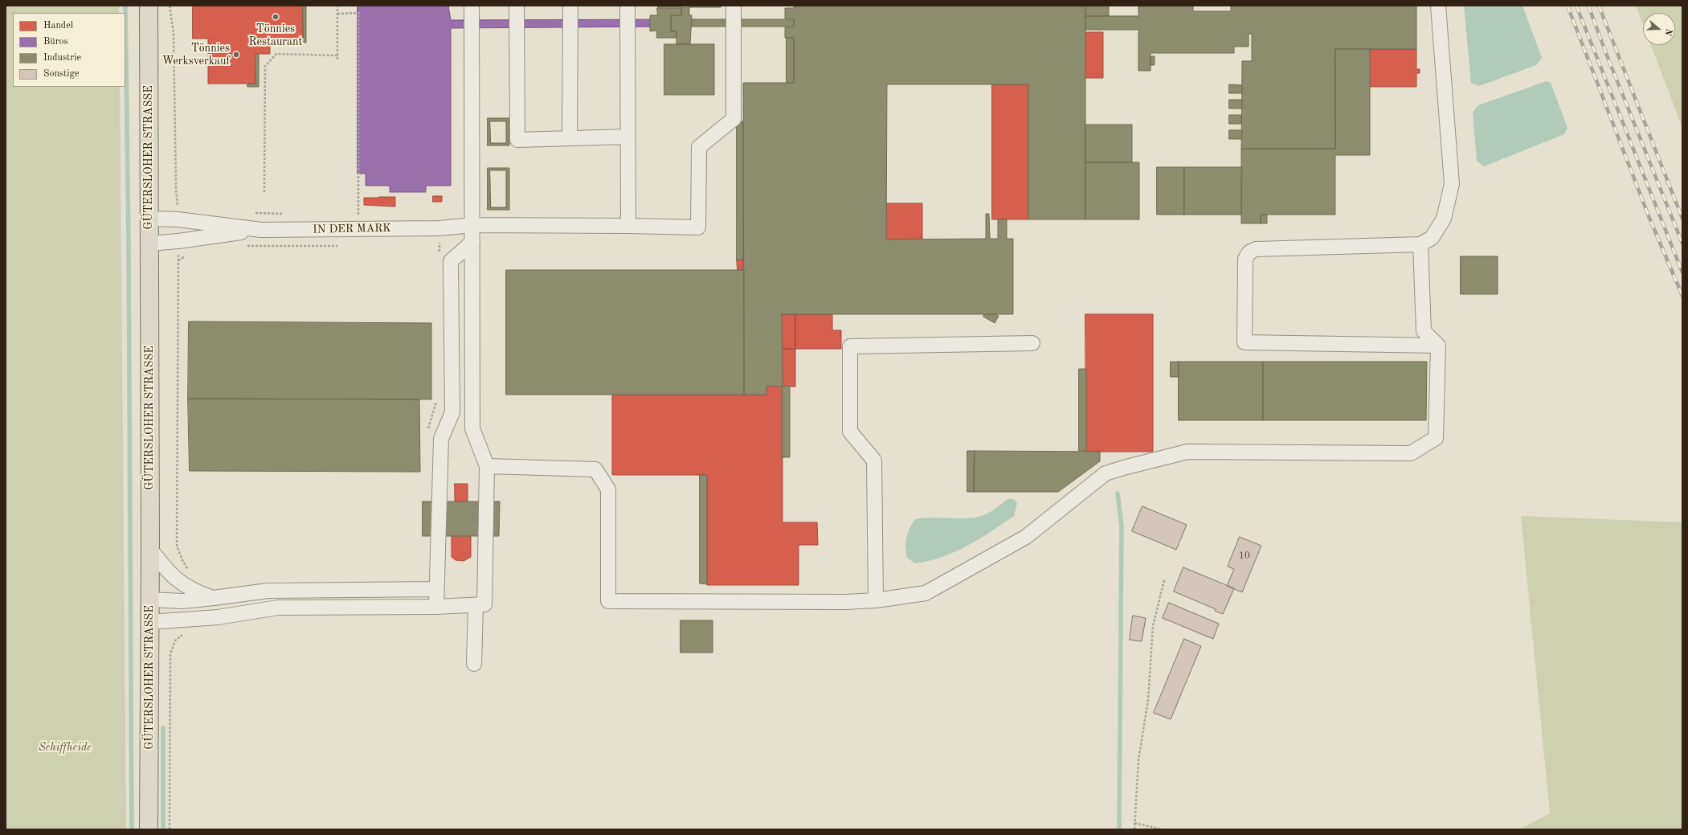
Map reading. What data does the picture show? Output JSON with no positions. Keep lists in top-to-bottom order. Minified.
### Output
{"streets":{"main road":["GÜTERSLOHER STRASSE"],"street":["IN DER MARK"]},"crossings":[["GÜTERSLOHER STRASSE","IN DER MARK"]],"parks":["Schiffheide"],"places":["Tönnies Restaurant","Tönnies Werksverkauf"],"house_numbers":["10"],"legend":["Handel","Büros","Industrie","Sonstige"],"north":"right"}
